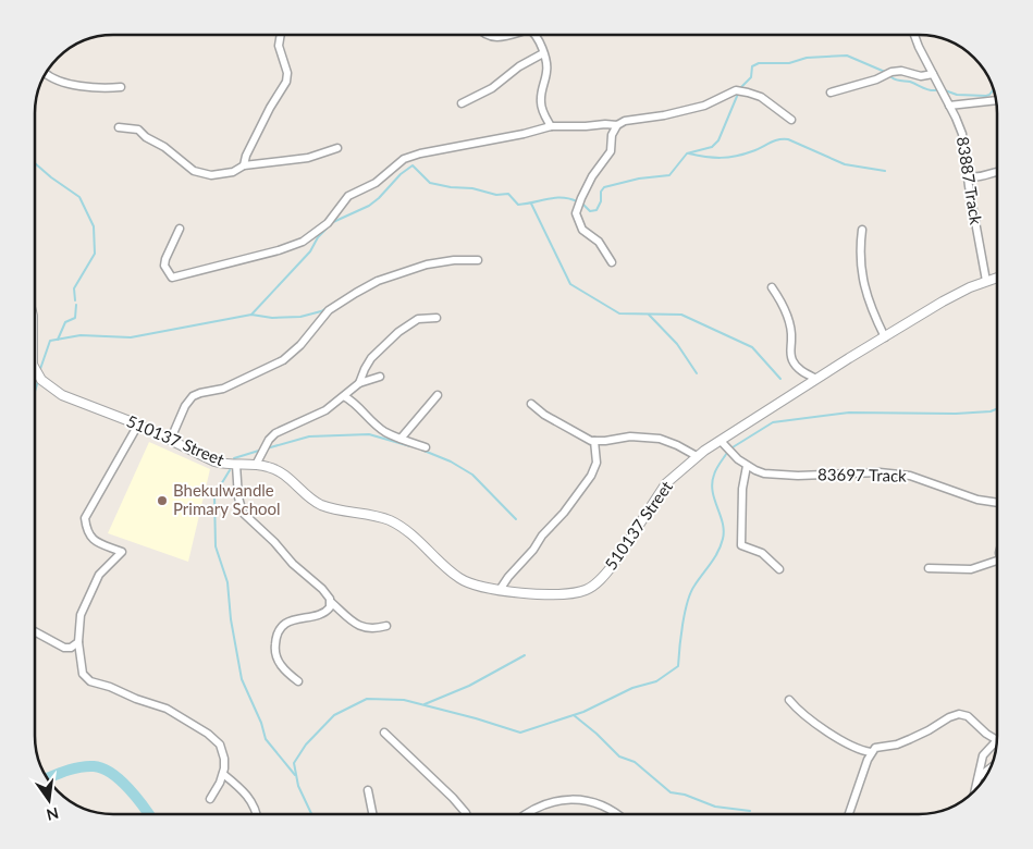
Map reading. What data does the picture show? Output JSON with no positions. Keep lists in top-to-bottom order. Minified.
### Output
{"streets":{"street":["83887 Track","510137 Street","83697 Track"]},"crossings":[["83887 Track","510137 Street"],["510137 Street","83697 Track"]],"places":["Bhekulwandle Primary School"],"north":"bottom"}
